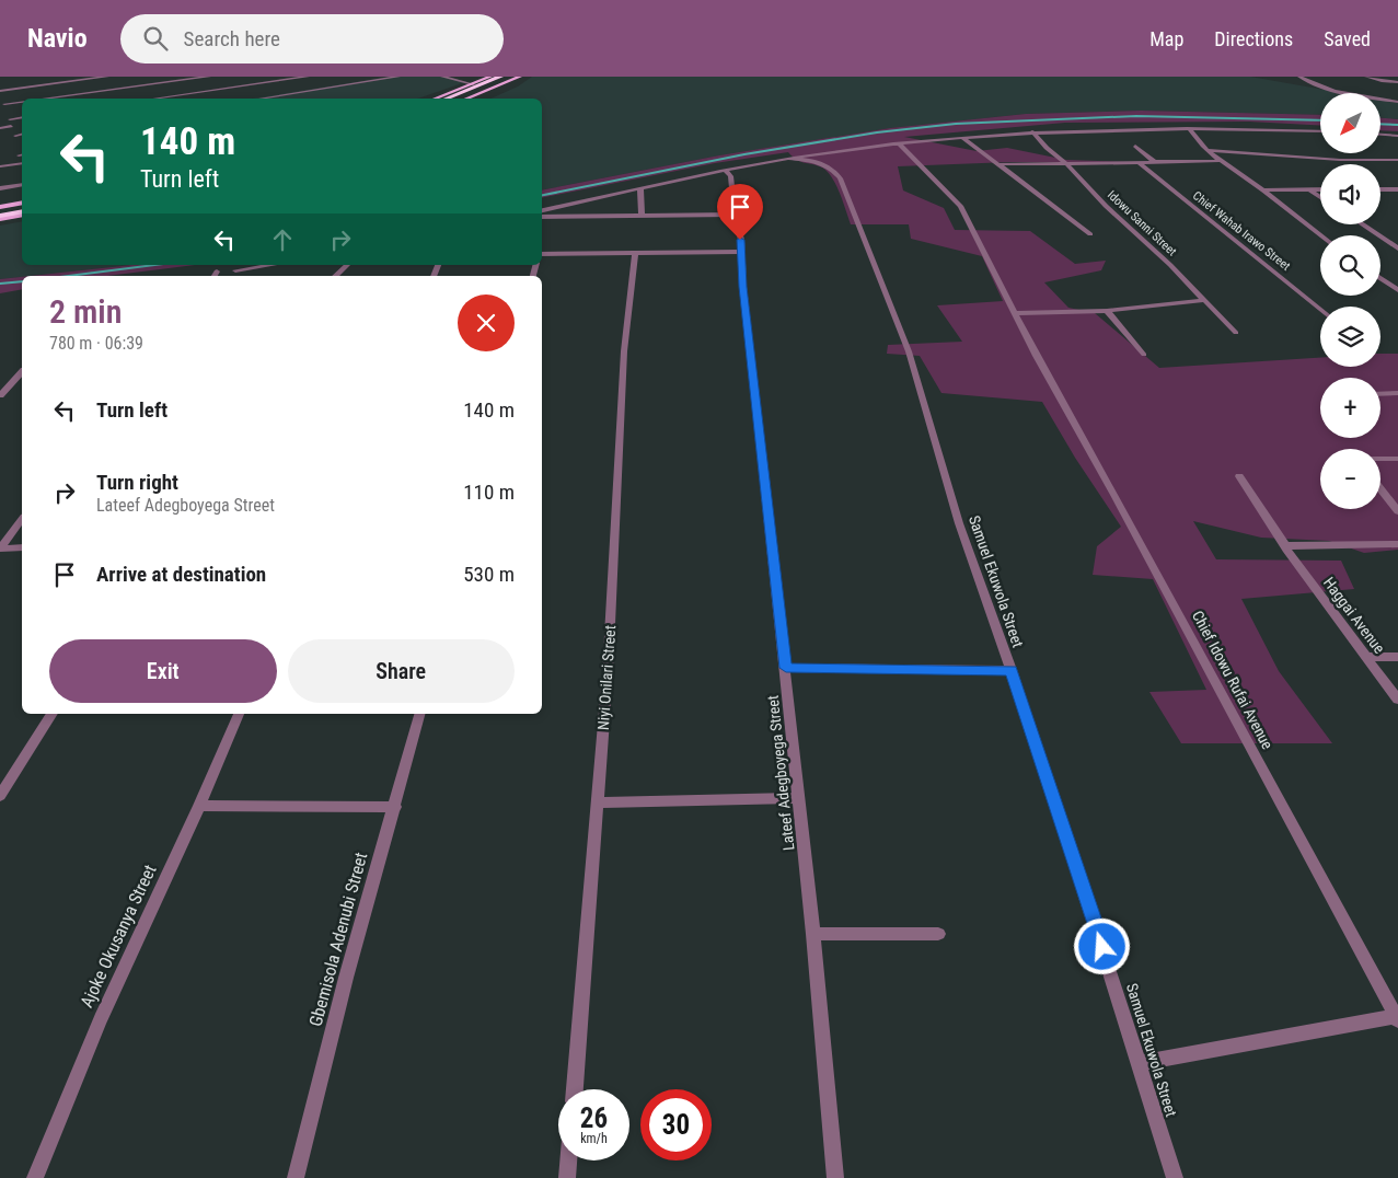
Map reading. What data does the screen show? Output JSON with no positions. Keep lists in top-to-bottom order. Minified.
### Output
{"streets":{"street":["Idowu Sanni Street","Chief Wahab Irawo Street","Samuel Ekuwola Street","Haggai Avenue","Niyi Onilari Street","Chief Idowu Rufai Avenue","Lateef Adegboyega Street","Ajoke Okusanya Street","Gbemisola Adenubi Street"]},"north":"bottom left","page":{"header":"Navio","search":"Search here","nav":["Map","Directions","Saved"],"map_buttons":["+","−"],"turn":["140 m","Turn left"],"heading":["2 min","780 m · 06:39"],"list":[{"name":"Turn left","value":"140 m"},{"name":"Turn right","note":"Lateef Adegboyega Street","value":"110 m"},{"name":"Arrive at destination","value":"530 m"}],"buttons":["Exit","Share"],"speed":"26 km/h","limit":"30"}}
